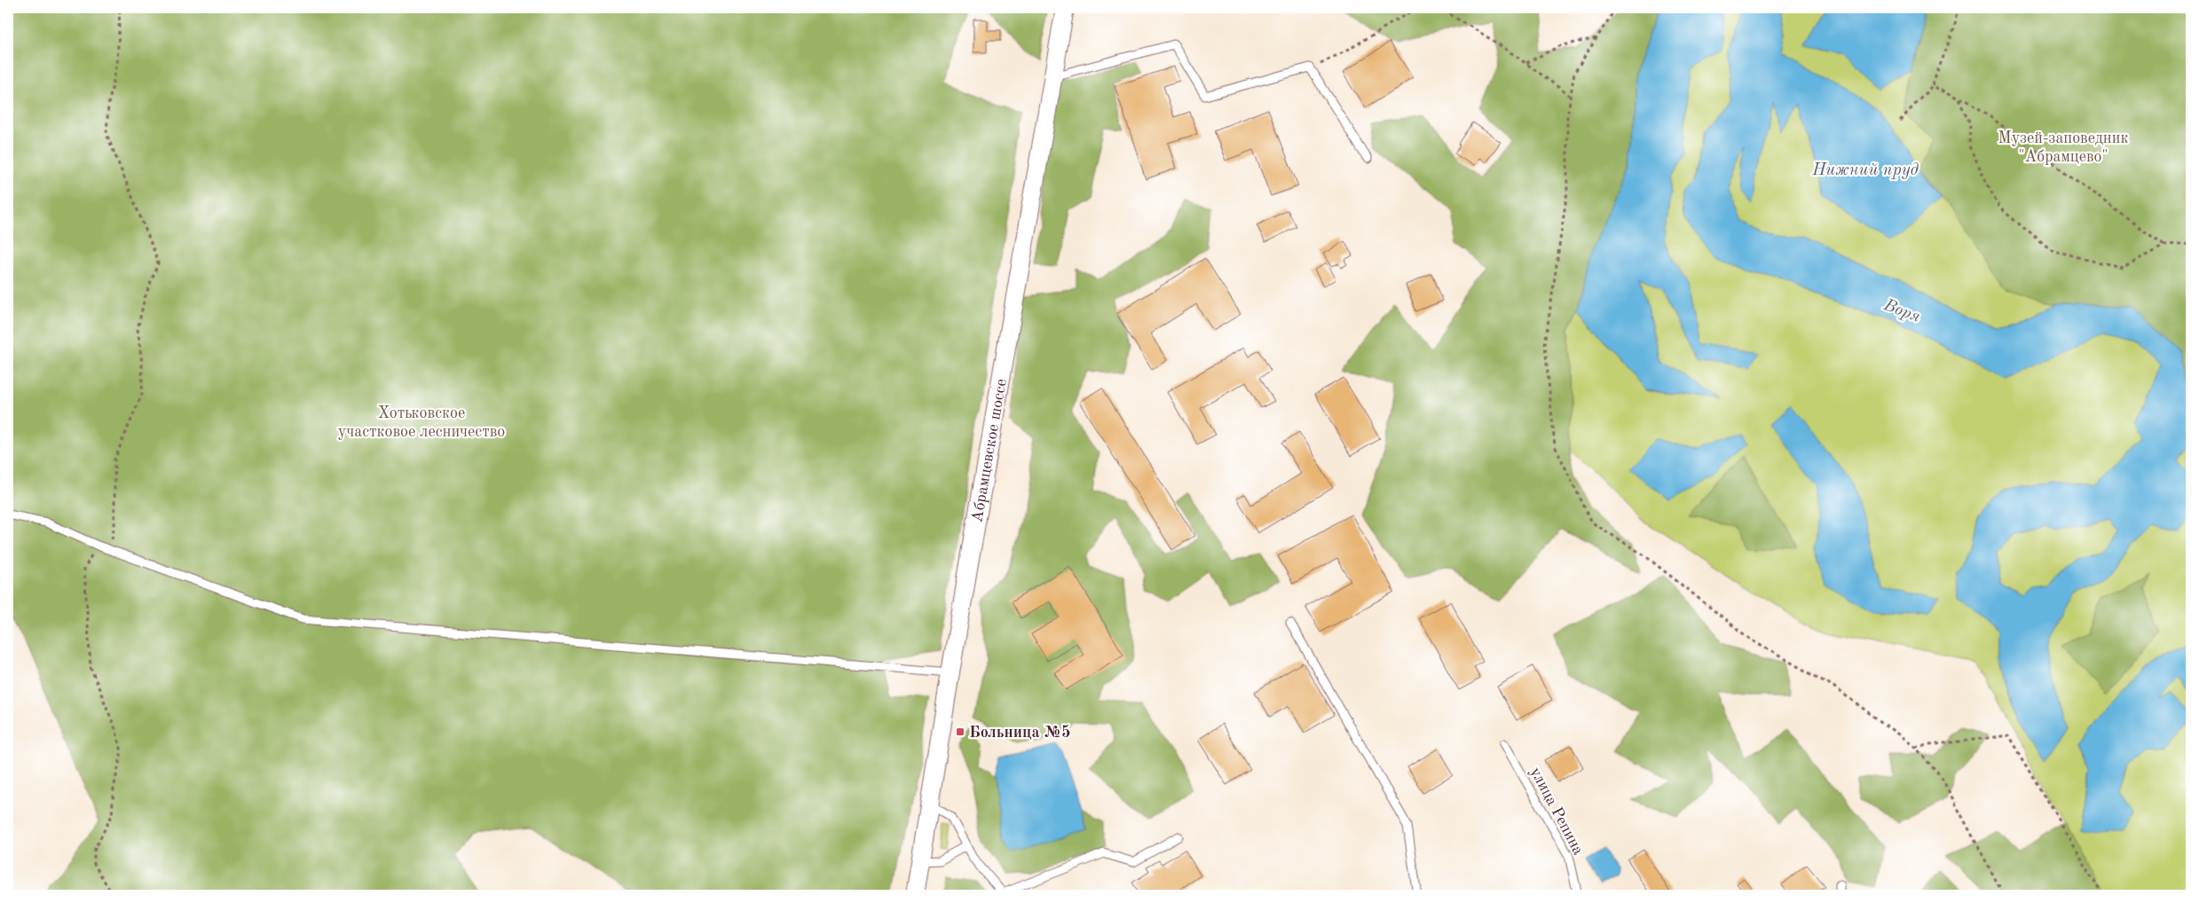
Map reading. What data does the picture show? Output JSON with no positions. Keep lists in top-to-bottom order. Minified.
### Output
{"streets":{"street":["Абрамцевское шоссе"],"lane":["улица Репина"]},"water":["Нижний пруд","Воря"],"parks":["Музей-заповедник \"Абрамцево\"","Хотьковское участковое лесничество"],"places":{"transit":["Больница №5"]}}
